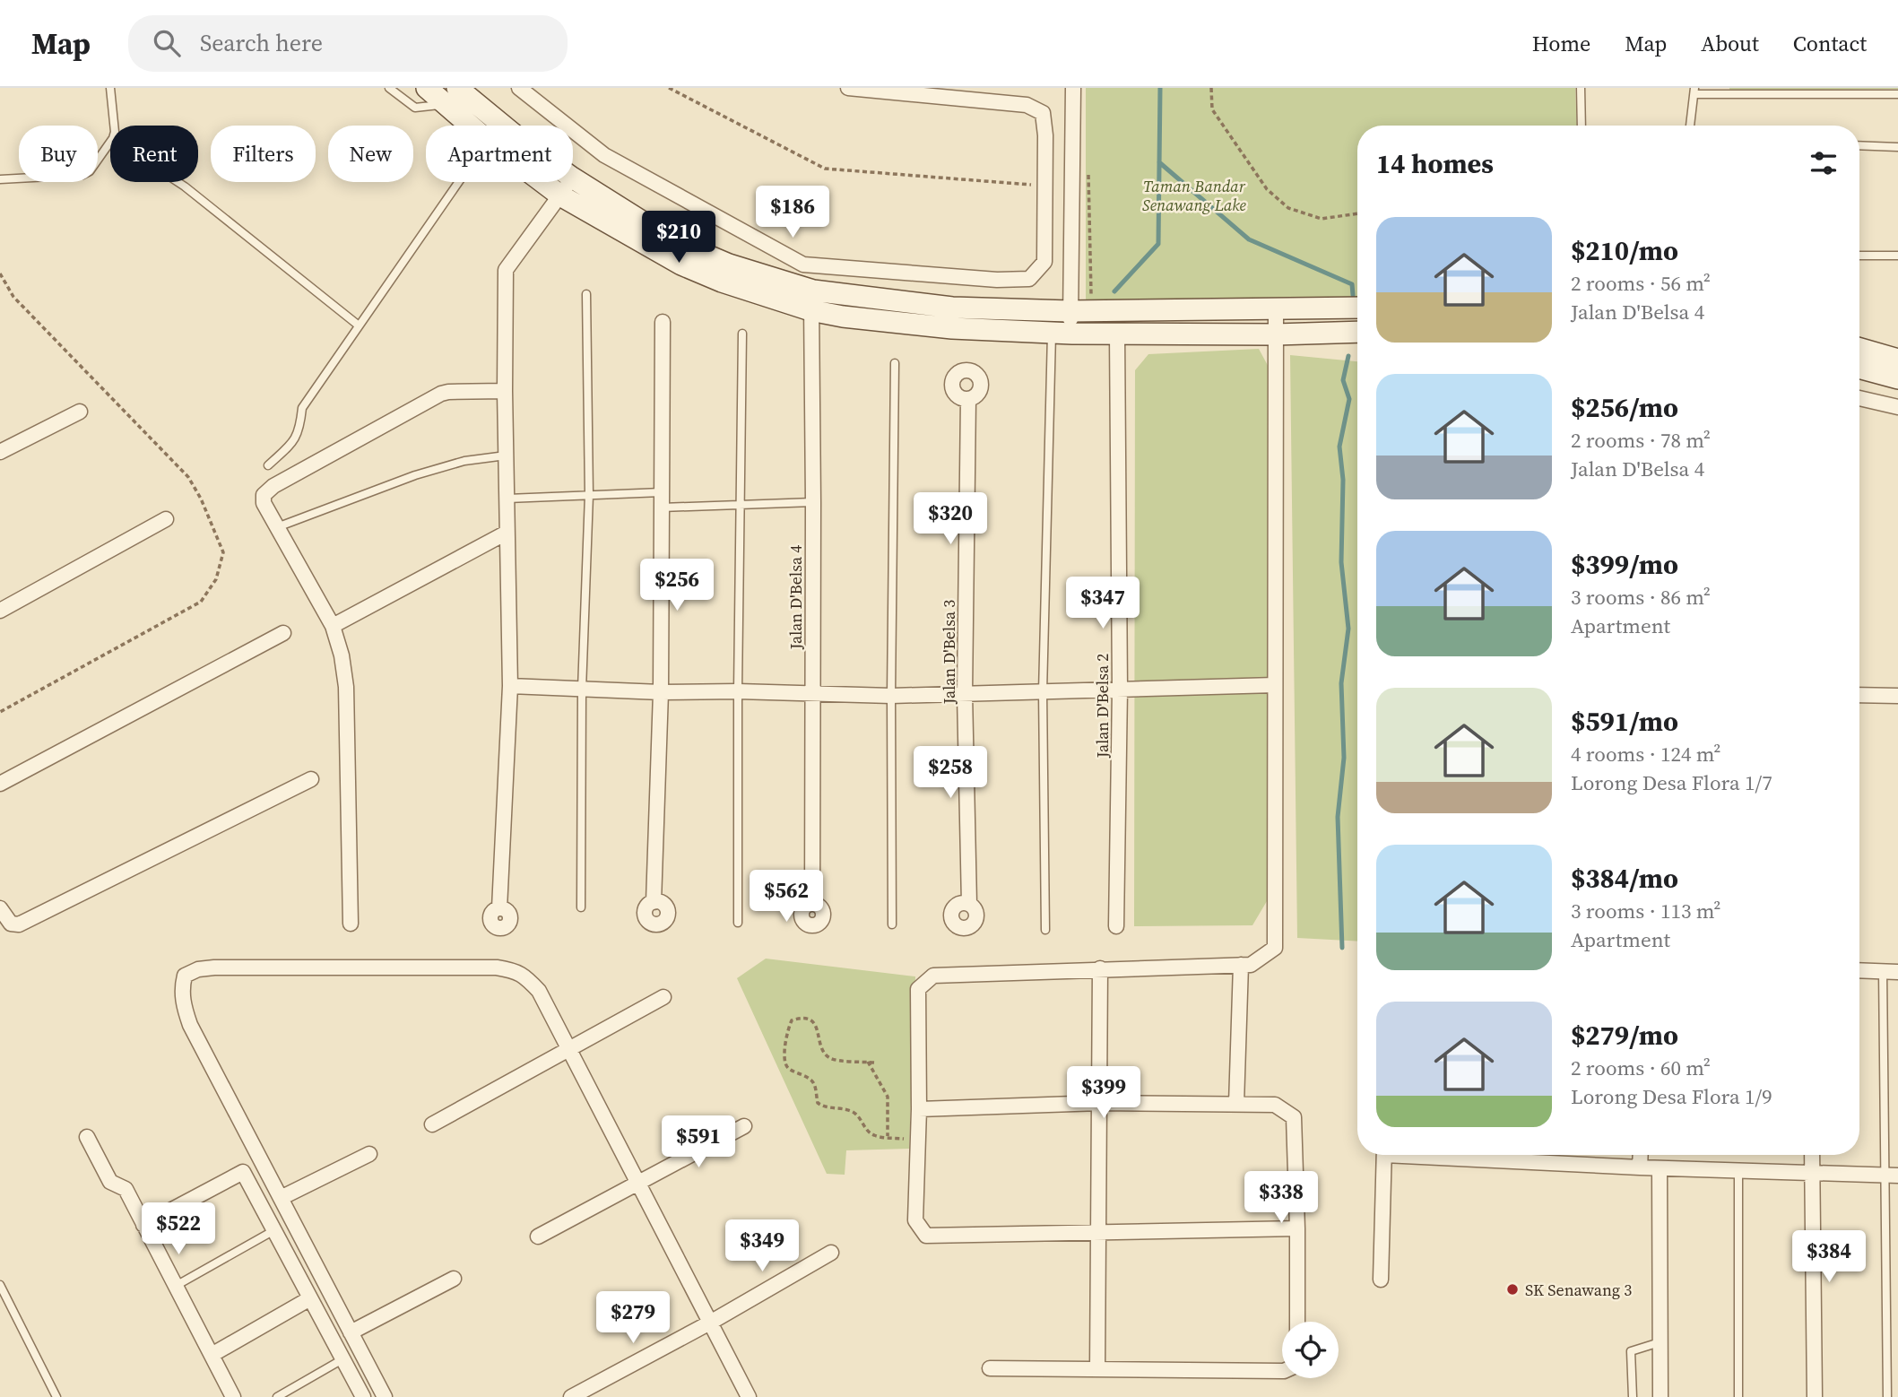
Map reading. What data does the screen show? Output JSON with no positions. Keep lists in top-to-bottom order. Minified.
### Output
{"streets":{"street":["Jalan D'Belsa 4","Jalan D'Belsa 3","Jalan D'Belsa 2"]},"parks":["Taman Bandar Senawang Lake"],"places":["SK Senawang 3"],"page":{"header":"Map","search":"Search here","nav":["Home","Map","About","Contact"],"chip":["Buy","Rent","Filters","New","Apartment"],"heading":"14 homes","price":["$186","$210","$320","$256","$347","$258","$562","$399","$591","$338","$522","$349","$384","$279"],"list":[{"name":"$210/mo","note":"2 rooms · 56 m² · Jalan D'Belsa 4"},{"name":"$256/mo","note":"2 rooms · 78 m² · Jalan D'Belsa 4"},{"name":"$399/mo","note":"3 rooms · 86 m² · Apartment"},{"name":"$591/mo","note":"4 rooms · 124 m² · Lorong Desa Flora 1/7"},{"name":"$384/mo","note":"3 rooms · 113 m² · Apartment"},{"name":"$279/mo","note":"2 rooms · 60 m² · Lorong Desa Flora 1/9"}]}}
